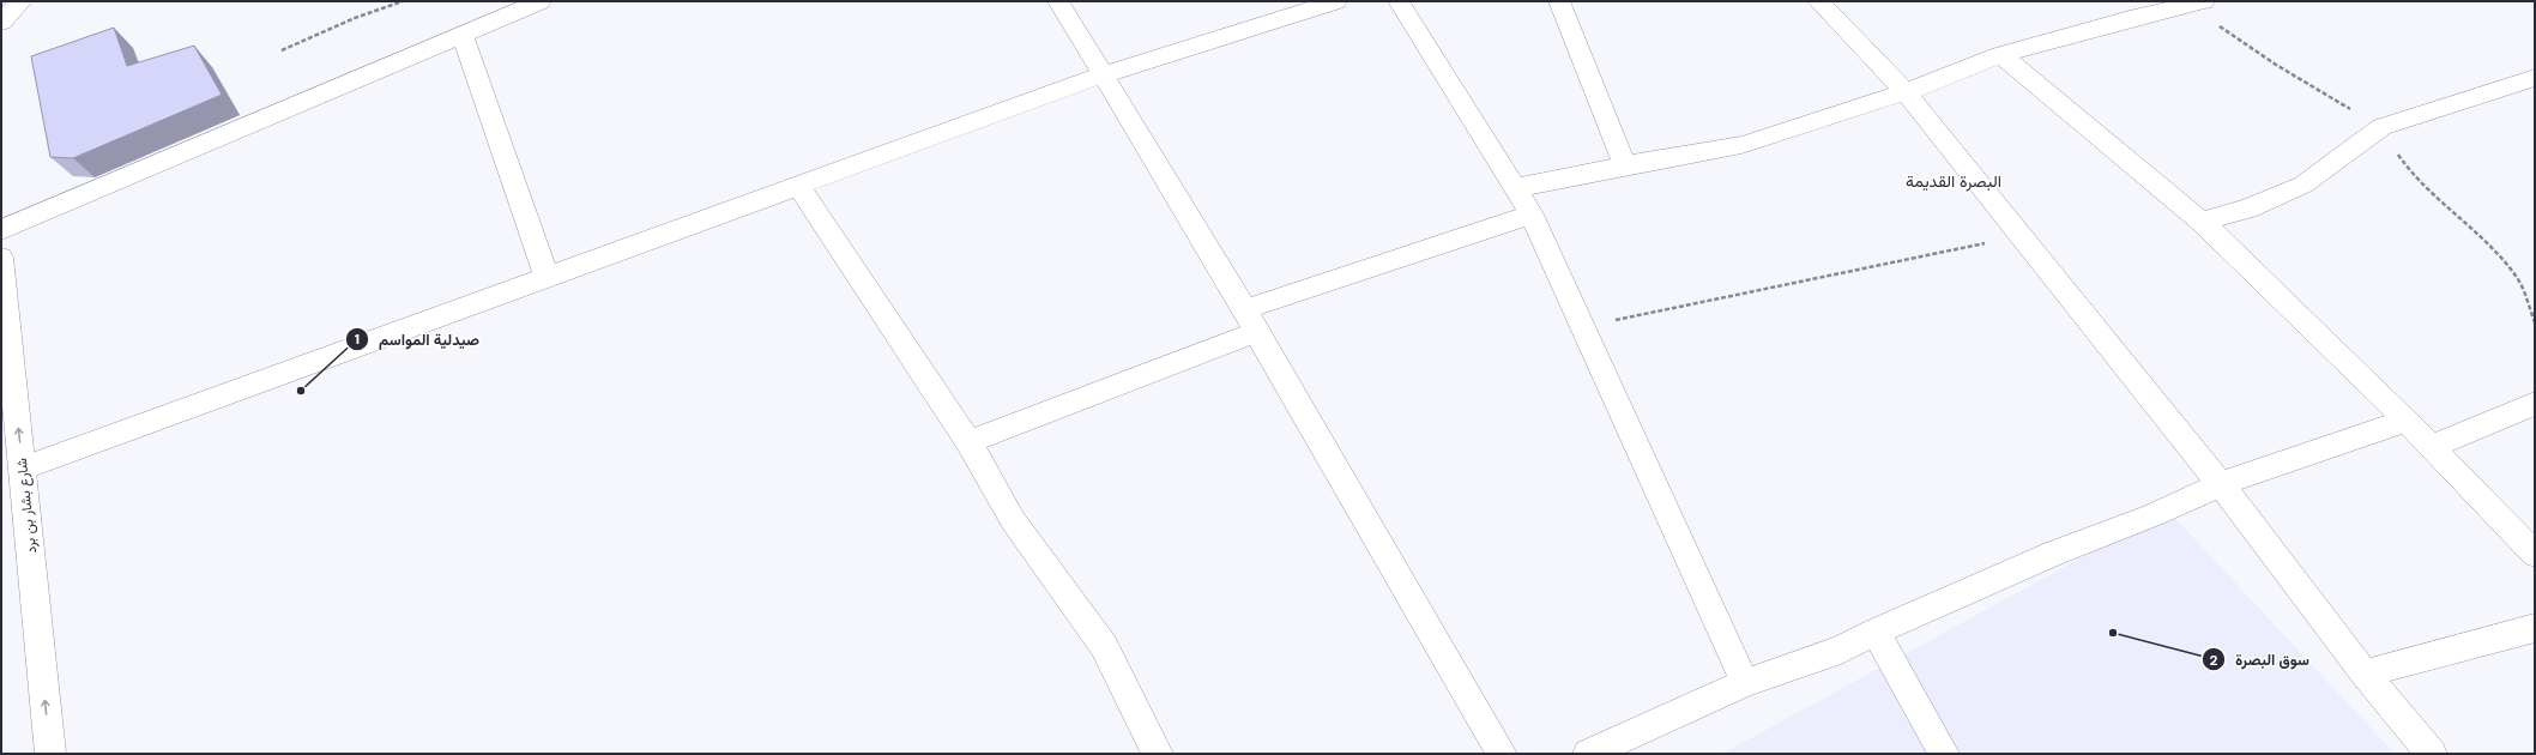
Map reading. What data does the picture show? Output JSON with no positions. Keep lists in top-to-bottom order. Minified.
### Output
{"streets":{"street":["شارع بشار بن برد"]},"one_way":["شارع بشار بن برد"],"districts":["البصرة القديمة"],"places":["صيدلية المواسم","سوق البصرة"]}
